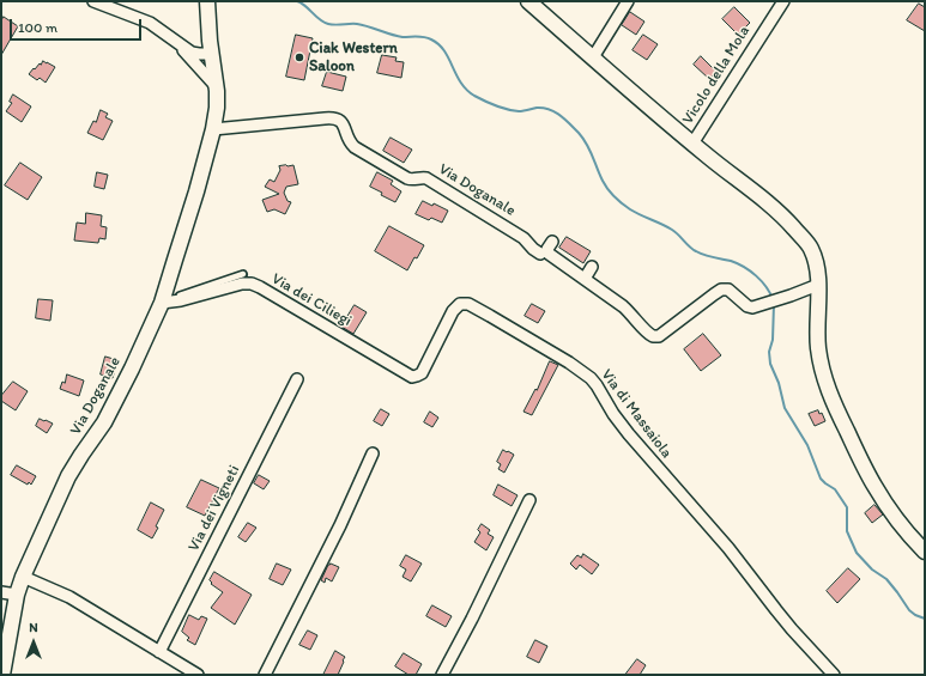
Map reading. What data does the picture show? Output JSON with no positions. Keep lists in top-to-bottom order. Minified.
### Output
{"streets":{"main road":["Vicolo della Mola","Via Doganale"],"street":["Via dei Ciliegi","Via di Massaiola","Via dei Vigneti"]},"crossings":[["Via Doganale","Via dei Ciliegi"],["Via dei Ciliegi","Via di Massaiola"]],"places":["Ciak Western Saloon"],"scale_bar":"100 m","north":"top"}
